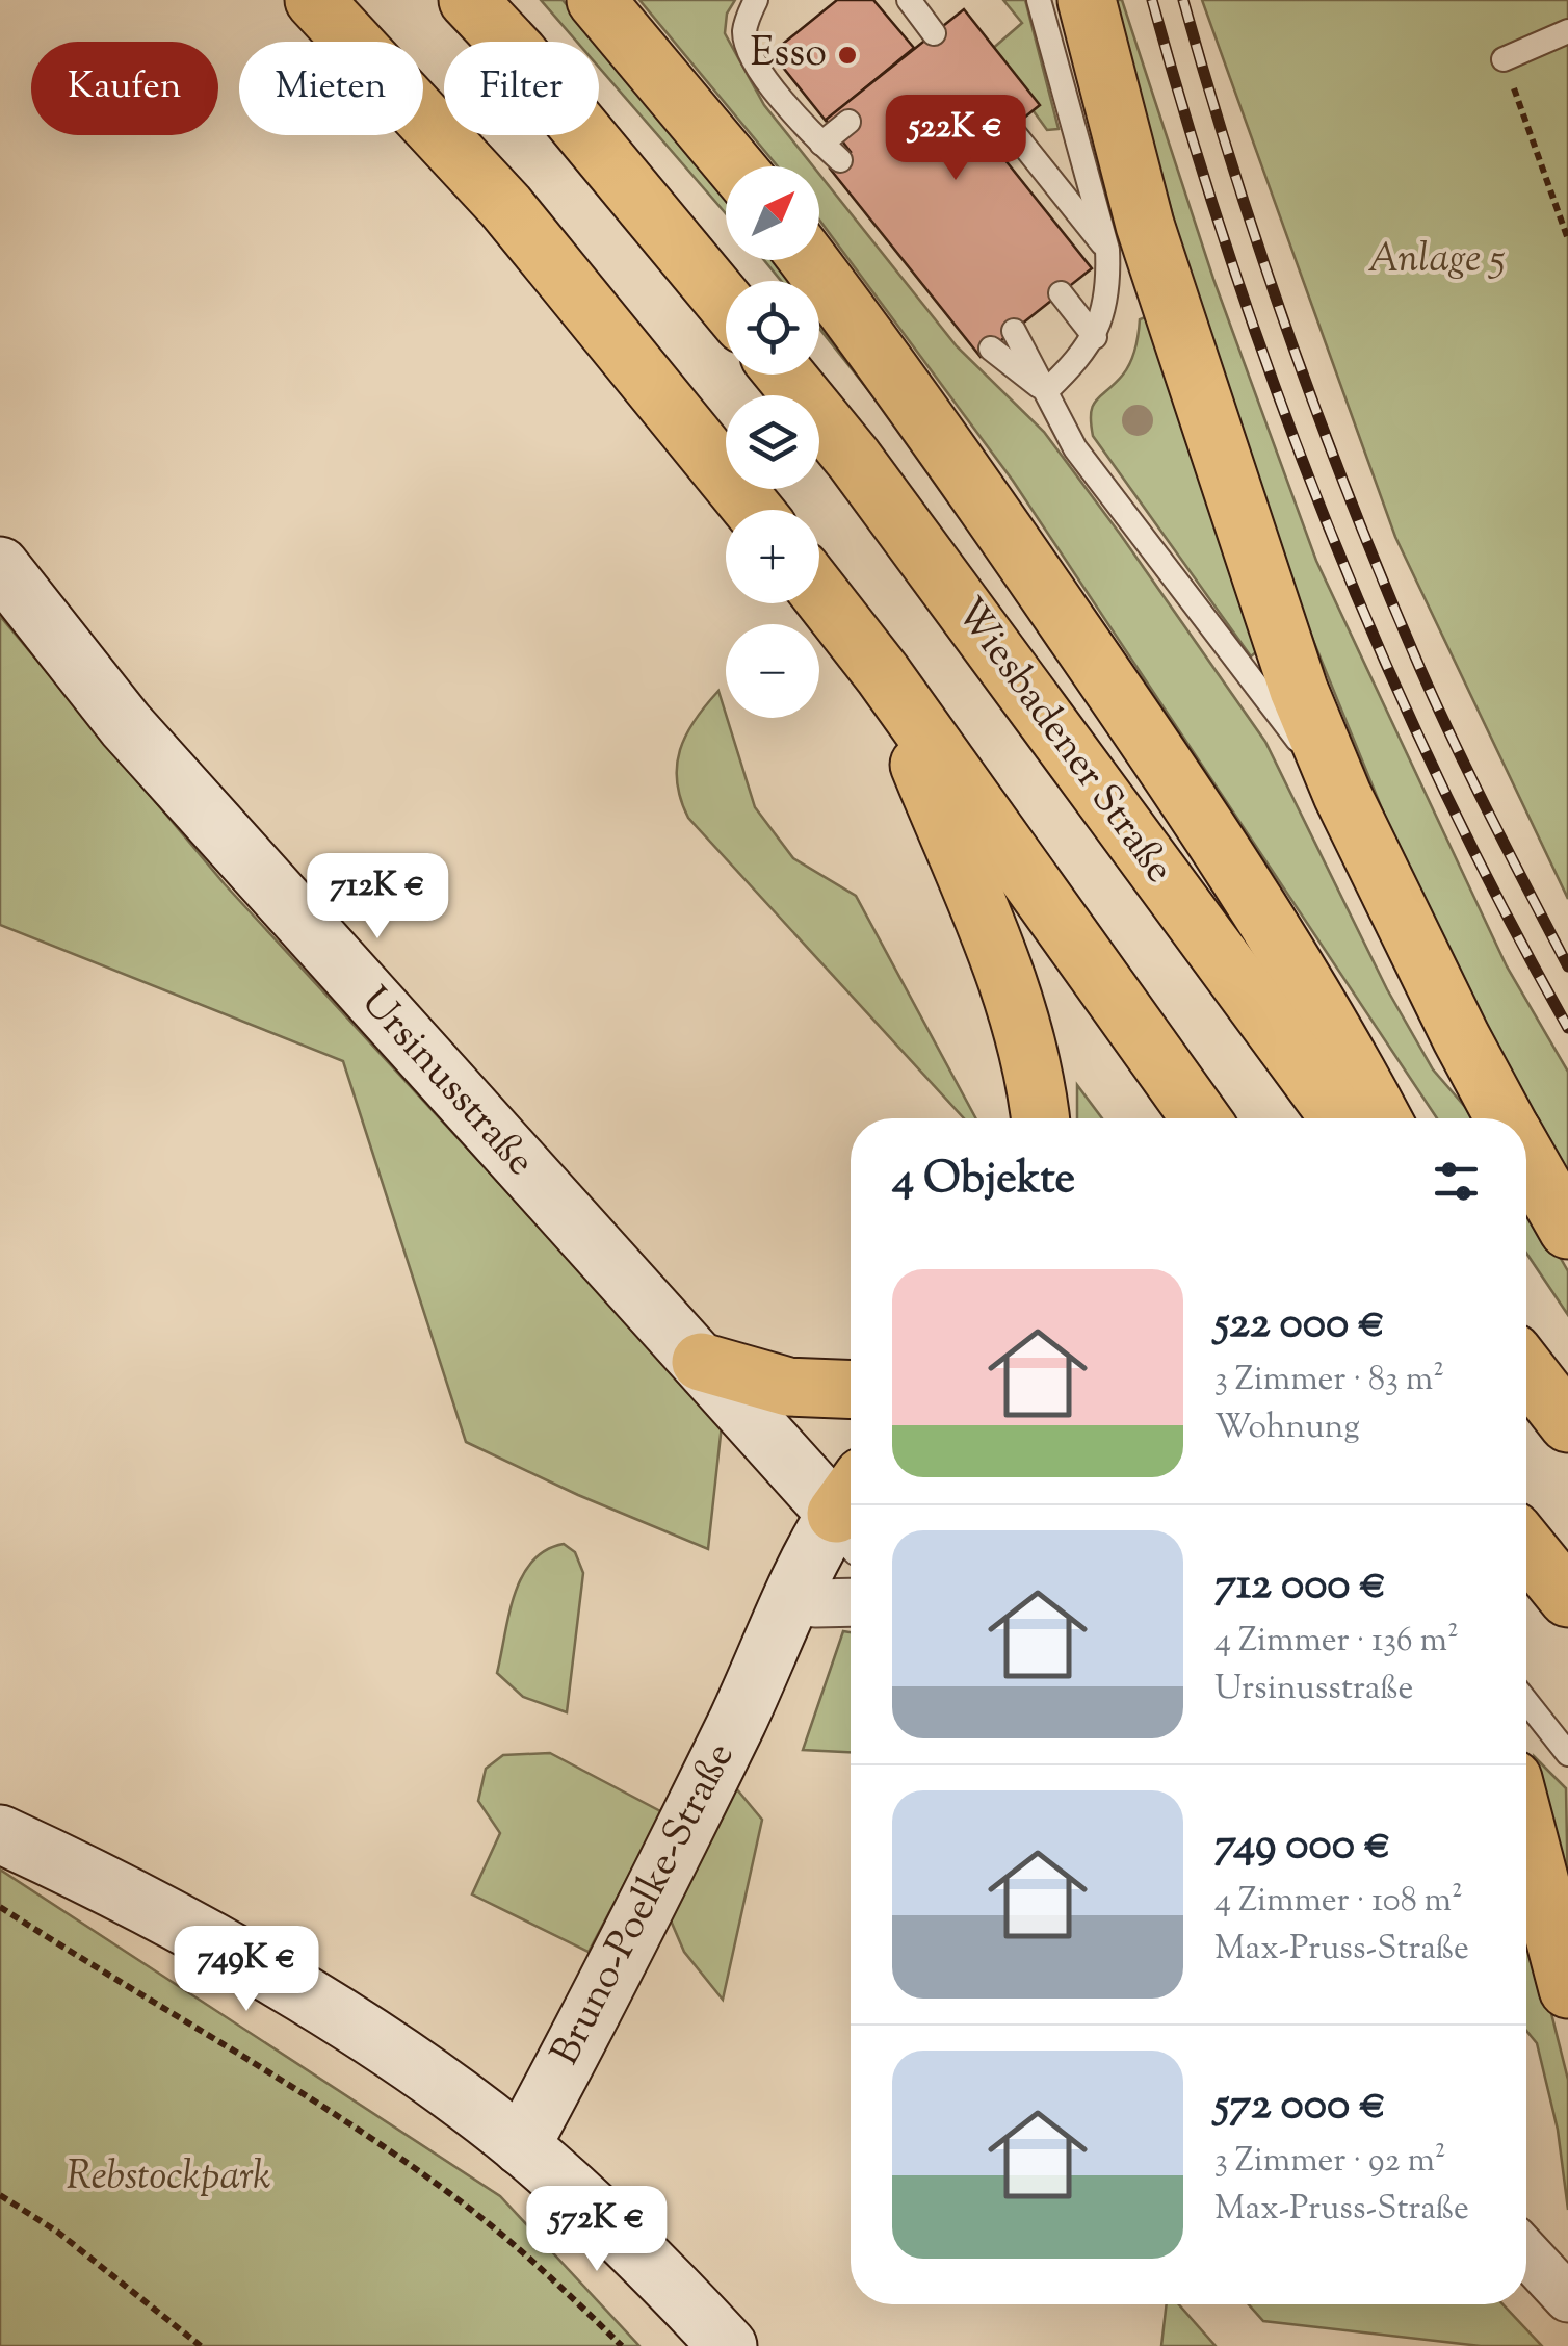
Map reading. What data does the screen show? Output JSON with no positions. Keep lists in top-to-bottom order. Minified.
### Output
{"streets":{"highway":["Wiesbadener Straße"],"main road":["Ursinusstraße","Bruno-Poelke-Straße"]},"parks":["Anlage 5","Rebstockpark"],"places":["Esso"],"north":"top right","page":{"chip":["Kaufen","Mieten","Filter"],"price":["522K €","712K €","749K €","572K €"],"map_buttons":["+","−"],"heading":"4 Objekte","list":[{"name":"522 000 €","note":"3 Zimmer · 83 m² · Wohnung"},{"name":"712 000 €","note":"4 Zimmer · 136 m² · Ursinusstraße"},{"name":"749 000 €","note":"4 Zimmer · 108 m² · Max-Pruss-Straße"},{"name":"572 000 €","note":"3 Zimmer · 92 m² · Max-Pruss-Straße"}]}}
